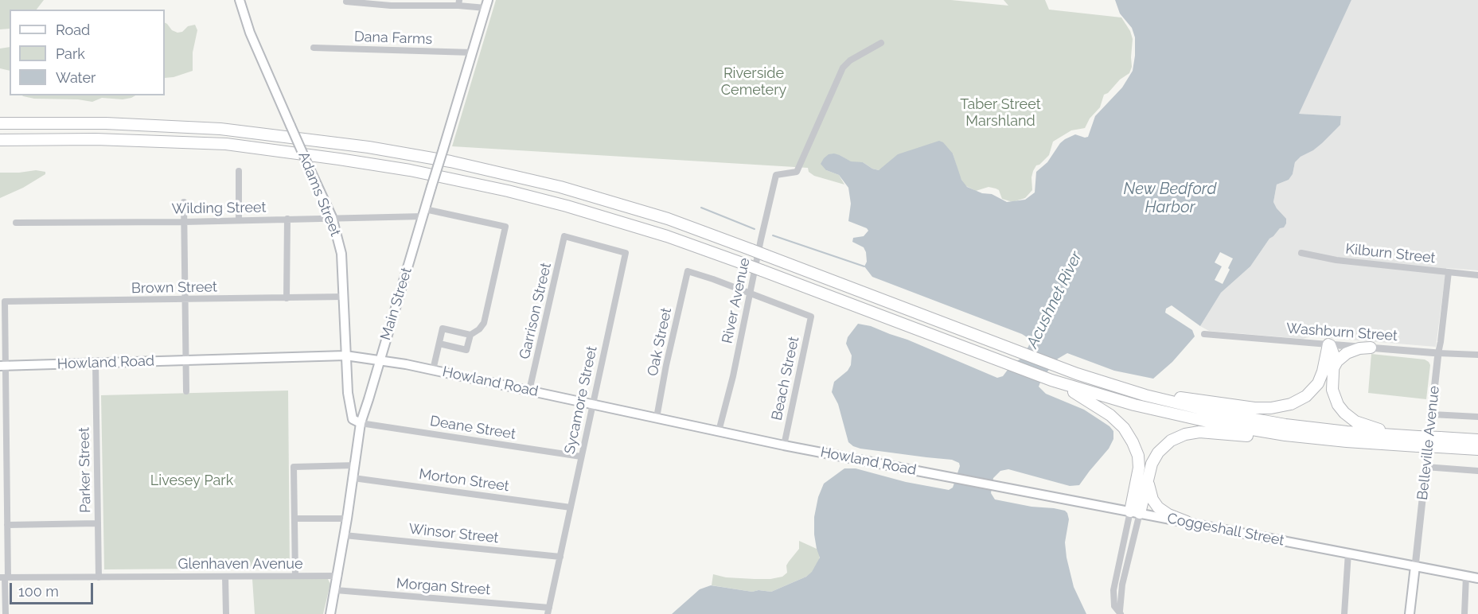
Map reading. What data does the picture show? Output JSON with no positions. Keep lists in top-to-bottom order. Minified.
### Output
{"streets":{"main road":["Adams Street","Main Street","Howland Road","Belleville Avenue","Coggeshall Street"],"street":["Dana Farms","Wilding Street","Kilburn Street","Brown Street","River Avenue","Garrison Street","Washburn Street","Oak Street","Beach Street","Sycamore Street","Deane Street","Parker Street","Morton Street","Winsor Street","Glenhaven Avenue","Morgan Street"]},"crossings":[["Dana Farms","Main Street"],["Adams Street","Wilding Street"],["Adams Street","Brown Street"],["Adams Street","Main Street"],["Adams Street","Howland Road"],["Adams Street","Deane Street"],["Wilding Street","Main Street"],["Kilburn Street","Belleville Avenue"],["Brown Street","Howland Road"],["River Avenue","Oak Street"],["River Avenue","Howland Road"],["River Avenue","Beach Street"],["Main Street","Howland Road"],["Main Street","Deane Street"],["Main Street","Morton Street"],["Main Street","Winsor Street"],["Main Street","Glenhaven Avenue"],["Main Street","Morgan Street"],["Garrison Street","Howland Road"],["Garrison Street","Sycamore Street"],["Washburn Street","Belleville Avenue"],["Oak Street","Howland Road"],["Oak Street","Beach Street"],["Howland Road","Beach Street"],["Howland Road","Sycamore Street"],["Howland Road","Parker Street"],["Howland Road","Coggeshall Street"],["Sycamore Street","Deane Street"],["Sycamore Street","Morton Street"],["Sycamore Street","Winsor Street"],["Sycamore Street","Morgan Street"],["Belleville Avenue","Coggeshall Street"],["Parker Street","Glenhaven Avenue"]],"water":["New Bedford Harbor","Acushnet River"],"parks":["Riverside Cemetery","Taber Street Marshland","Livesey Park"],"legend":["Road","Park","Water"],"scale_bar":"100 m"}
